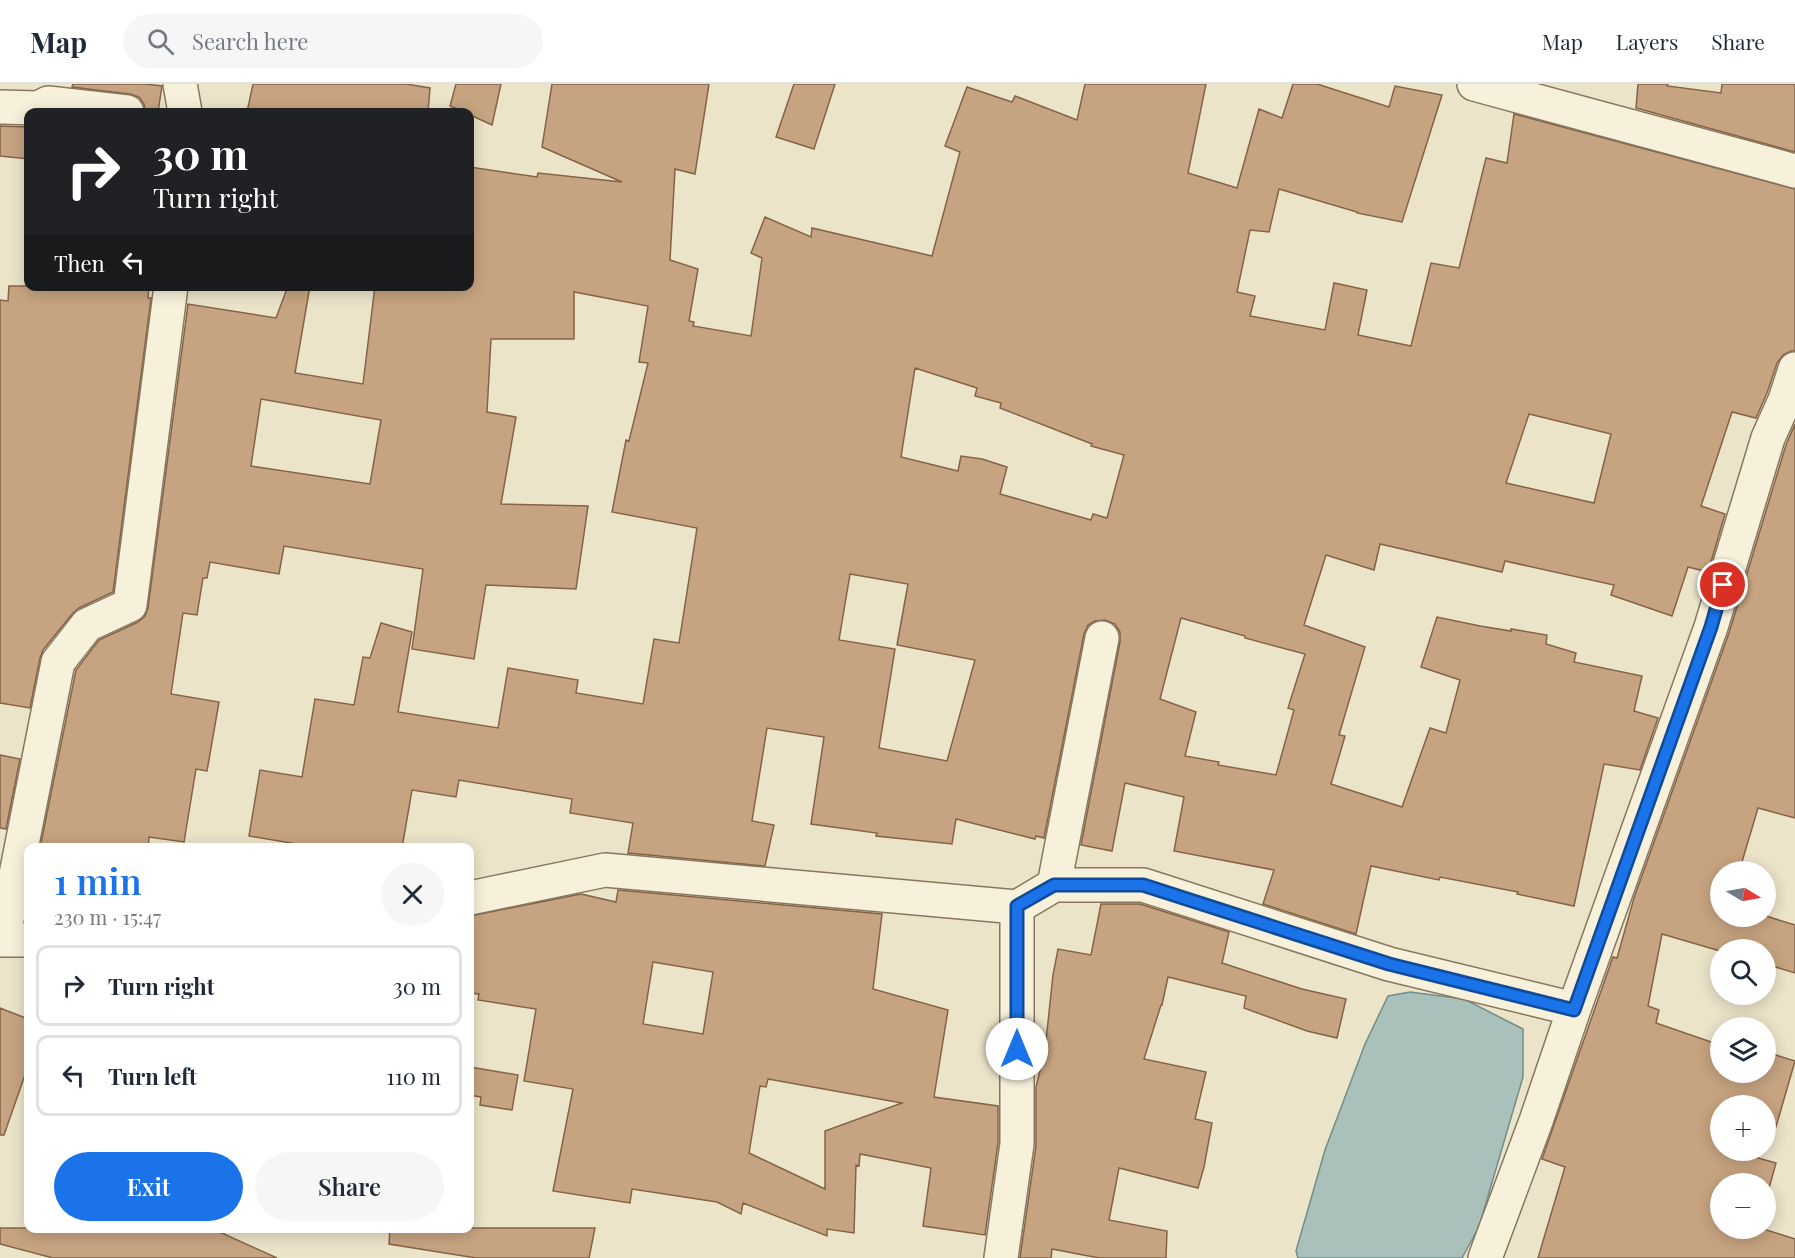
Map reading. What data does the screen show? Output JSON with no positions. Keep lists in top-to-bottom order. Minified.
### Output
{"north":"right","page":{"header":"Map","search":"Search here","nav":["Map","Layers","Share"],"turn":["30 m","Turn right"],"then":"Then","heading":["1 min","230 m · 15:47"],"map_buttons":["+","−"],"list":[{"name":"Turn right","value":"30 m"},{"name":"Turn left","value":"110 m"}],"buttons":["Exit","Share"]}}
